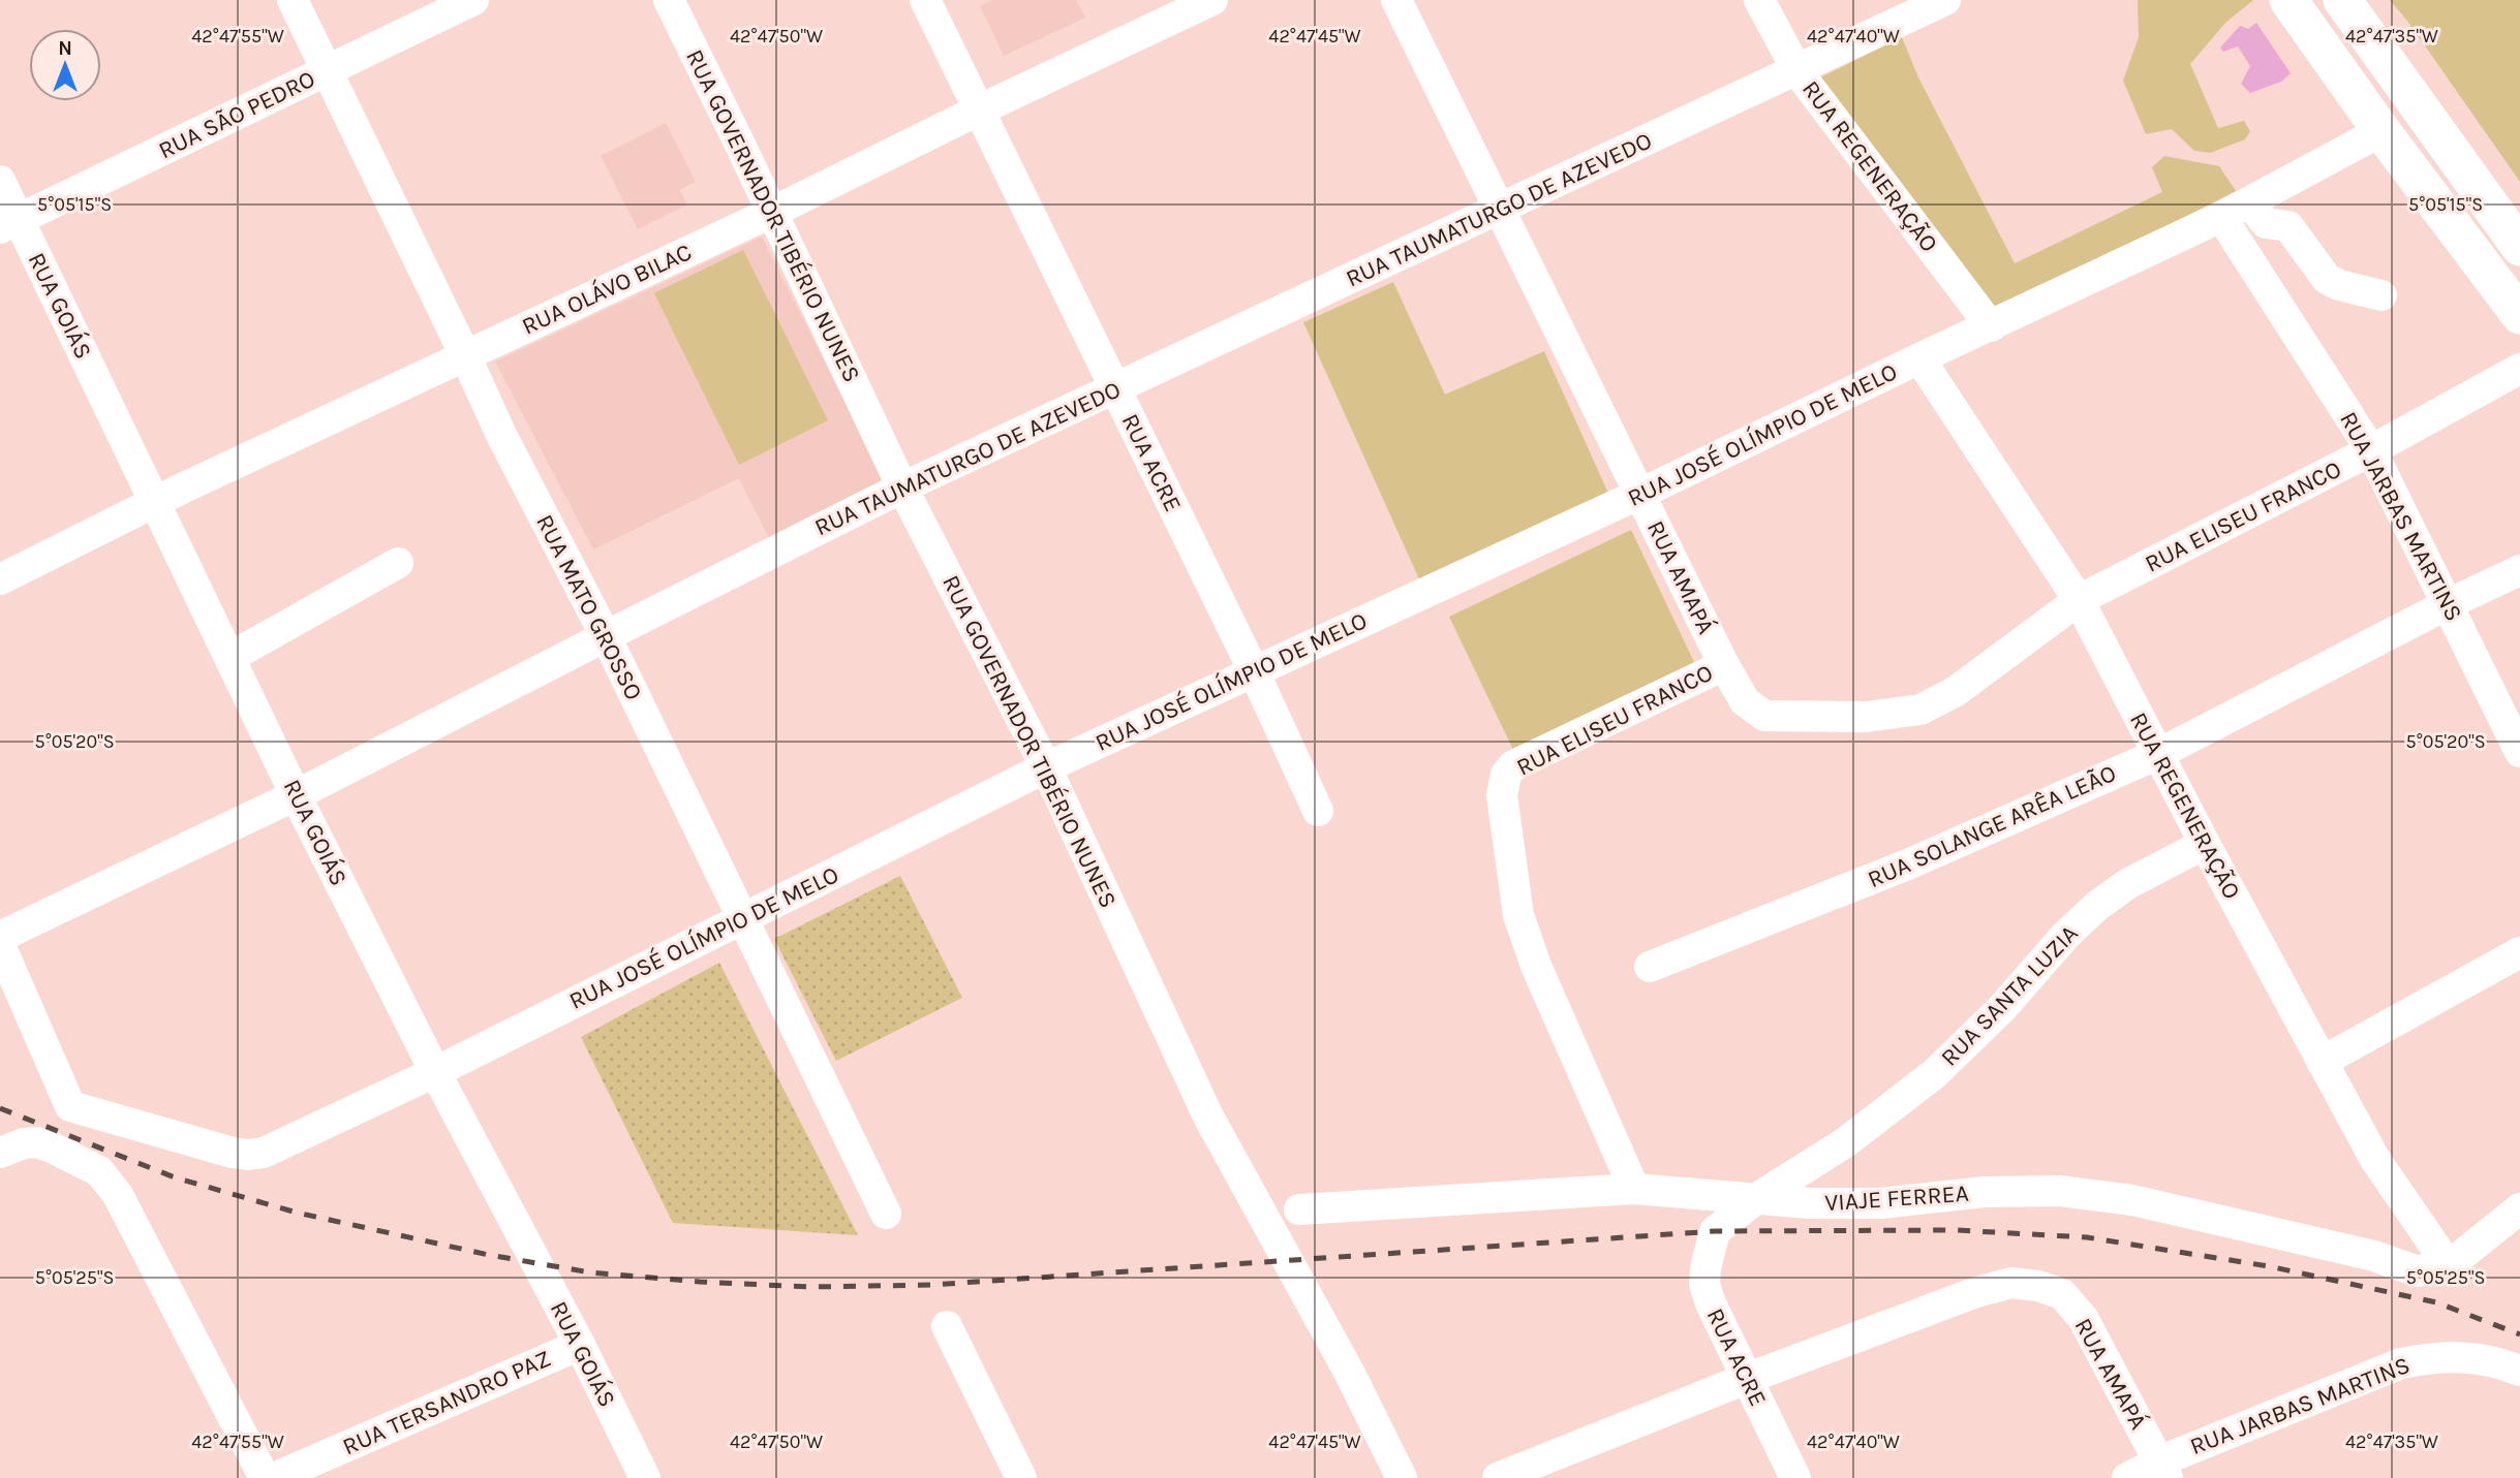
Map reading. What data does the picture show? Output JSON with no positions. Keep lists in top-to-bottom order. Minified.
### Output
{"streets":{"street":["RUA SÃO PEDRO","RUA REGENERAÇÃO","RUA TAUMATURGO DE AZEVEDO","RUA GOVERNADOR TIBÉRIO NUNES","RUA OLÁVO BILAC","RUA GOIÁS","RUA JOSÉ OLÍMPIO DE MELO","RUA ACRE","RUA ELISEU FRANCO","RUA JARBAS MARTINS","RUA AMAPÁ","RUA MATO GROSSO","RUA SOLANGE ARÊA LEÃO","RUA SANTA LUZIA","VIAJE FERREA","RUA TERSANDRO PAZ"]},"crossings":[["RUA SÃO PEDRO","RUA GOIÁS"],["RUA SÃO PEDRO","RUA MATO GROSSO"],["RUA REGENERAÇÃO","RUA TAUMATURGO DE AZEVEDO"],["RUA REGENERAÇÃO","RUA JOSÉ OLÍMPIO DE MELO"],["RUA REGENERAÇÃO","RUA ELISEU FRANCO"],["RUA REGENERAÇÃO","RUA AMAPÁ"],["RUA REGENERAÇÃO","RUA SOLANGE ARÊA LEÃO"],["RUA REGENERAÇÃO","RUA SANTA LUZIA"],["RUA REGENERAÇÃO","VIAJE FERREA"],["RUA TAUMATURGO DE AZEVEDO","RUA GOVERNADOR TIBÉRIO NUNES"],["RUA TAUMATURGO DE AZEVEDO","RUA GOIÁS"],["RUA TAUMATURGO DE AZEVEDO","RUA ACRE"],["RUA TAUMATURGO DE AZEVEDO","RUA AMAPÁ"],["RUA TAUMATURGO DE AZEVEDO","RUA MATO GROSSO"],["RUA GOVERNADOR TIBÉRIO NUNES","RUA OLÁVO BILAC"],["RUA GOVERNADOR TIBÉRIO NUNES","RUA JOSÉ OLÍMPIO DE MELO"],["RUA OLÁVO BILAC","RUA GOIÁS"],["RUA OLÁVO BILAC","RUA ACRE"],["RUA OLÁVO BILAC","RUA MATO GROSSO"],["RUA GOIÁS","RUA JOSÉ OLÍMPIO DE MELO"],["RUA GOIÁS","RUA TERSANDRO PAZ"],["RUA JOSÉ OLÍMPIO DE MELO","RUA ACRE"],["RUA JOSÉ OLÍMPIO DE MELO","RUA JARBAS MARTINS"],["RUA JOSÉ OLÍMPIO DE MELO","RUA AMAPÁ"],["RUA JOSÉ OLÍMPIO DE MELO","RUA MATO GROSSO"],["RUA ACRE","RUA AMAPÁ"],["RUA ACRE","RUA SANTA LUZIA"],["RUA ELISEU FRANCO","RUA JARBAS MARTINS"],["RUA ELISEU FRANCO","RUA AMAPÁ"],["RUA ELISEU FRANCO","VIAJE FERREA"],["RUA JARBAS MARTINS","RUA AMAPÁ"],["RUA JARBAS MARTINS","RUA SOLANGE ARÊA LEÃO"],["RUA SANTA LUZIA","VIAJE FERREA"]],"north":"top","coordinates":["42°47'55\"W","42°47'50\"W","42°47'45\"W","42°47'40\"W","42°47'35\"W","5°05'15\"S","5°05'20\"S","5°05'25\"S"]}
